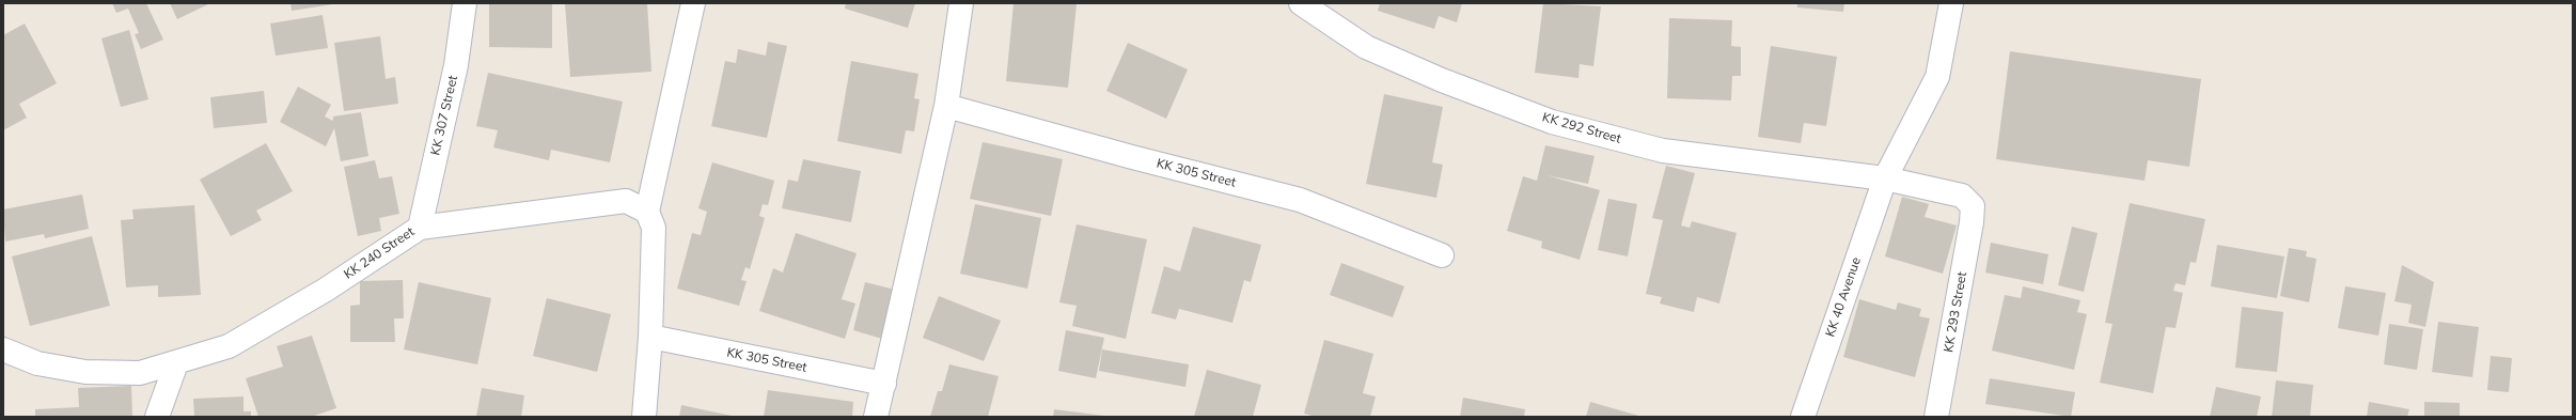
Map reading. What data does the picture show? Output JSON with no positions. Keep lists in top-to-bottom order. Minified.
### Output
{"streets":{"street":["KK 307 Street","KK 292 Street","KK 305 Street","KK 240 Street","KK 40 Avenue","KK 293 Street"]},"crossings":[["KK 307 Street","KK 240 Street"],["KK 292 Street","KK 40 Avenue"],["KK 292 Street","KK 293 Street"],["KK 40 Avenue","KK 293 Street"]]}
